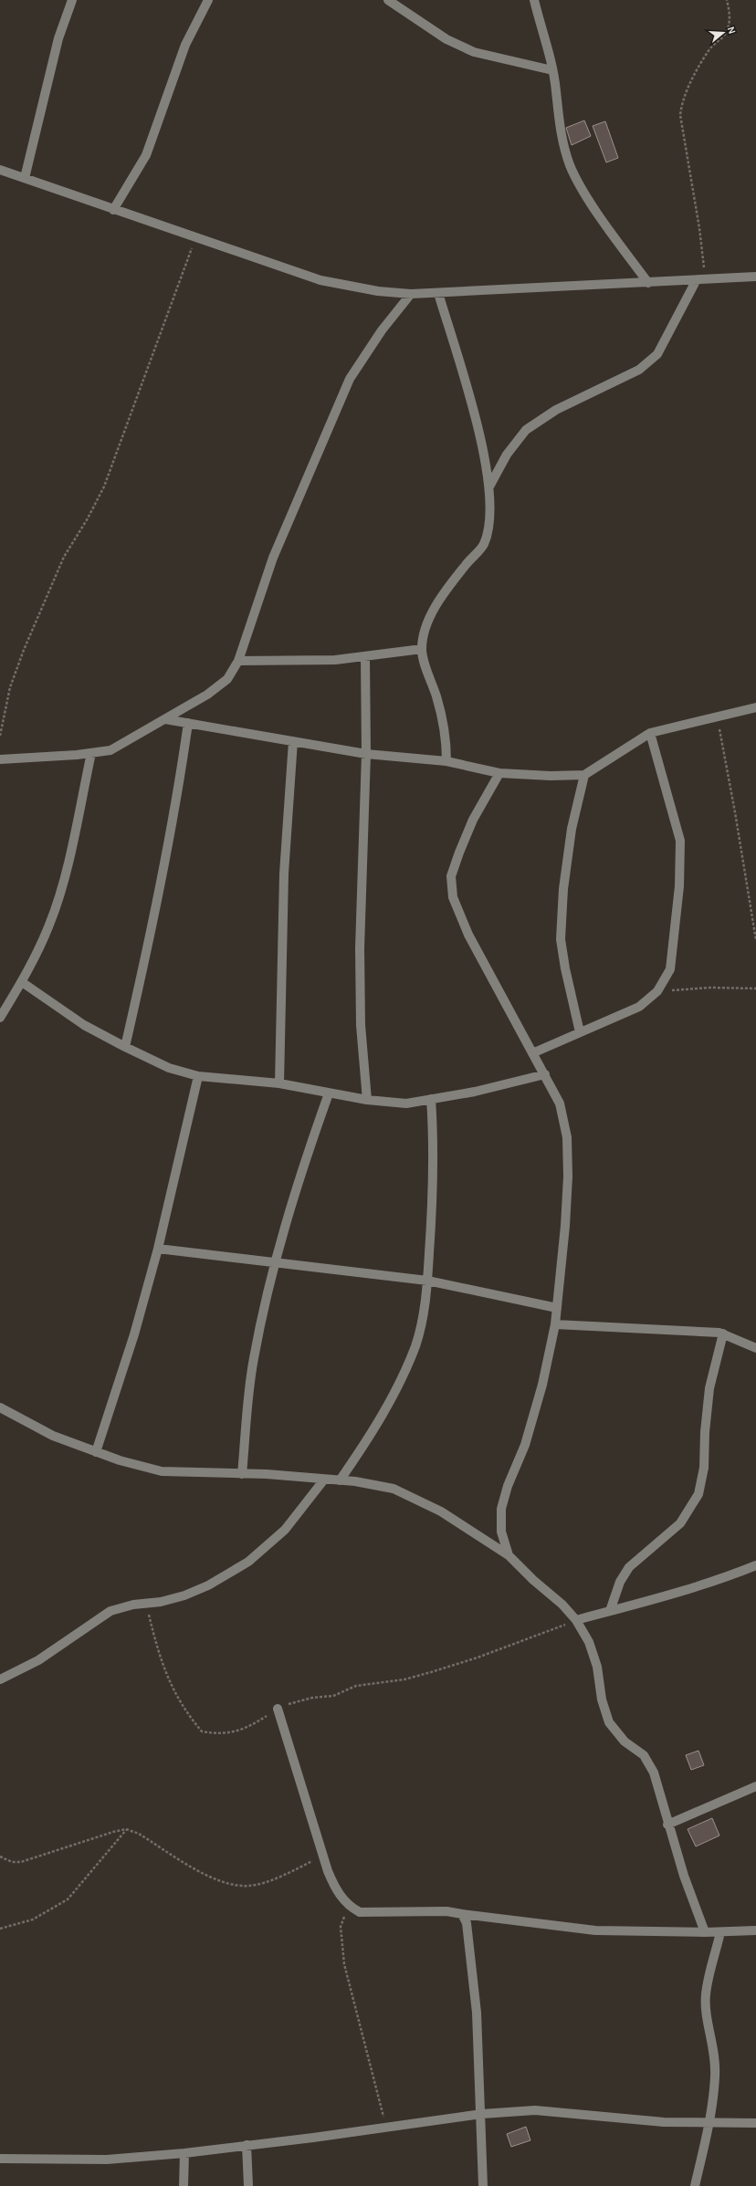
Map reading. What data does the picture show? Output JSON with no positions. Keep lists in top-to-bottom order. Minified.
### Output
{"north":"right"}
